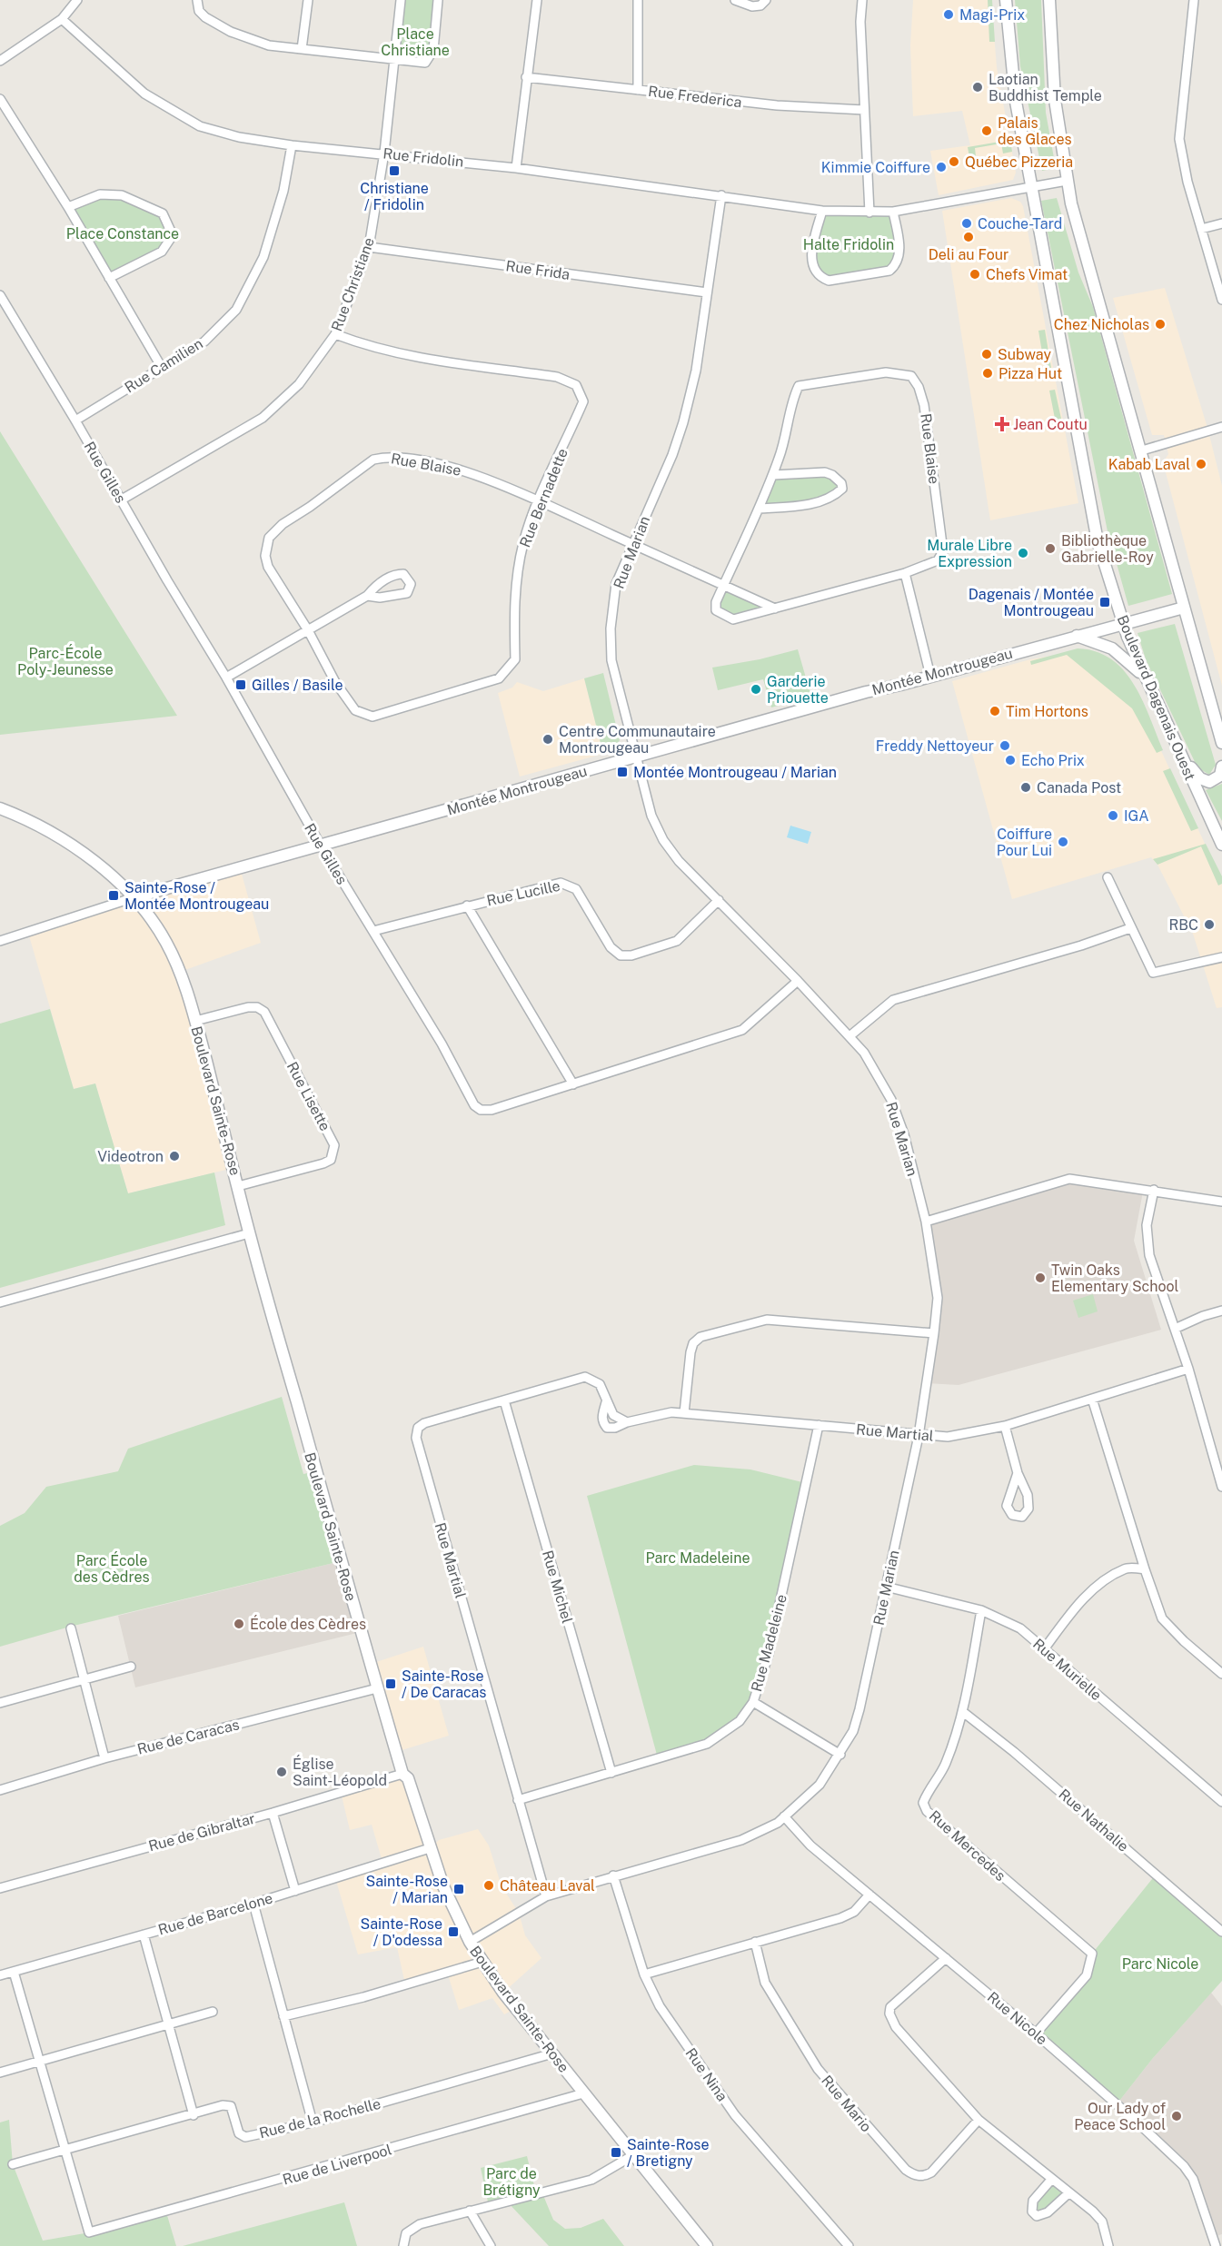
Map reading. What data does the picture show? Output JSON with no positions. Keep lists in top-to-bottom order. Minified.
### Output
{"streets":{"street":["Rue Frederica","Rue Fridolin","Rue Frida","Rue Christiane","Rue Camilien","Rue Blaise","Rue Gilles","Rue Bernadette","Rue Marian","Montée Montrougeau","Boulevard Dagenais Ouest","Rue Lucille","Rue Lisette","Boulevard Sainte-Rose","Rue Martial","Rue Michel","Rue Madeleine","Rue Murielle","Rue de Caracas","Rue Nathalie","Rue de Gibraltar","Rue Mercedes","Rue de Barcelone","Rue Nicole","Rue Nina","Rue Mario","Rue de la Rochelle","Rue de Liverpool"]},"crossings":[["Rue Fridolin","Rue Christiane"],["Rue Fridolin","Rue Camilien"],["Rue Fridolin","Rue Marian"],["Rue Fridolin","Boulevard Dagenais Ouest"],["Rue Frida","Rue Christiane"],["Rue Frida","Rue Marian"],["Rue Christiane","Rue Gilles"],["Rue Christiane","Rue Bernadette"],["Rue Camilien","Rue Gilles"],["Rue Blaise","Rue Bernadette"],["Rue Blaise","Rue Marian"],["Rue Gilles","Rue Marian"],["Rue Gilles","Montée Montrougeau"],["Rue Gilles","Rue Lucille"],["Rue Marian","Montée Montrougeau"],["Rue Marian","Rue Lucille"],["Rue Marian","Boulevard Sainte-Rose"],["Rue Marian","Rue Martial"],["Rue Marian","Rue Murielle"],["Rue Marian","Rue Nicole"],["Rue Marian","Rue Nina"],["Montée Montrougeau","Boulevard Dagenais Ouest"],["Montée Montrougeau","Boulevard Sainte-Rose"],["Rue Lisette","Boulevard Sainte-Rose"],["Boulevard Sainte-Rose","Rue de Caracas"],["Boulevard Sainte-Rose","Rue de Gibraltar"],["Boulevard Sainte-Rose","Rue de Barcelone"],["Boulevard Sainte-Rose","Rue de la Rochelle"],["Boulevard Sainte-Rose","Rue de Liverpool"],["Rue Martial","Rue Michel"],["Rue Martial","Rue Madeleine"],["Rue Michel","Rue Madeleine"],["Rue Murielle","Rue Mercedes"],["Rue Nathalie","Rue Mercedes"],["Rue Mercedes","Rue Nicole"],["Rue de la Rochelle","Rue de Liverpool"]],"parks":["Place Christiane","Place Constance","Halte Fridolin","Parc-École Poly-Jeunesse","Parc Madeleine","Parc École des Cèdres","Parc Nicole","Parc de Brétigny"],"places":{"other":["Magi-Prix","Laotian Buddhist Temple","Palais des Glaces","Québec Pizzeria","Kimmie Coiffure","Couche-Tard","Deli au Four","Chefs Vimat","Chez Nicholas","Subway","Pizza Hut","Kabab Laval","Bibliothèque Gabrielle-Roy","Murale Libre Expression","Garderie Priouette","Tim Hortons","Centre Communautaire Montrougeau","Freddy Nettoyeur","Echo Prix","Canada Post","IGA","Coiffure Pour Lui","RBC","Videotron","Twin Oaks Elementary School","École des Cèdres","Église Saint-Léopold","Château Laval","Our Lady of Peace School"],"transit":["Christiane / Fridolin","Dagenais / Montée Montrougeau","Gilles / Basile","Montée Montrougeau / Marian","Sainte-Rose / Montée Montrougeau","Sainte-Rose / De Caracas","Sainte-Rose / Marian","Sainte-Rose / D'odessa","Sainte-Rose / Bretigny"],"health":["Jean Coutu"]}}
